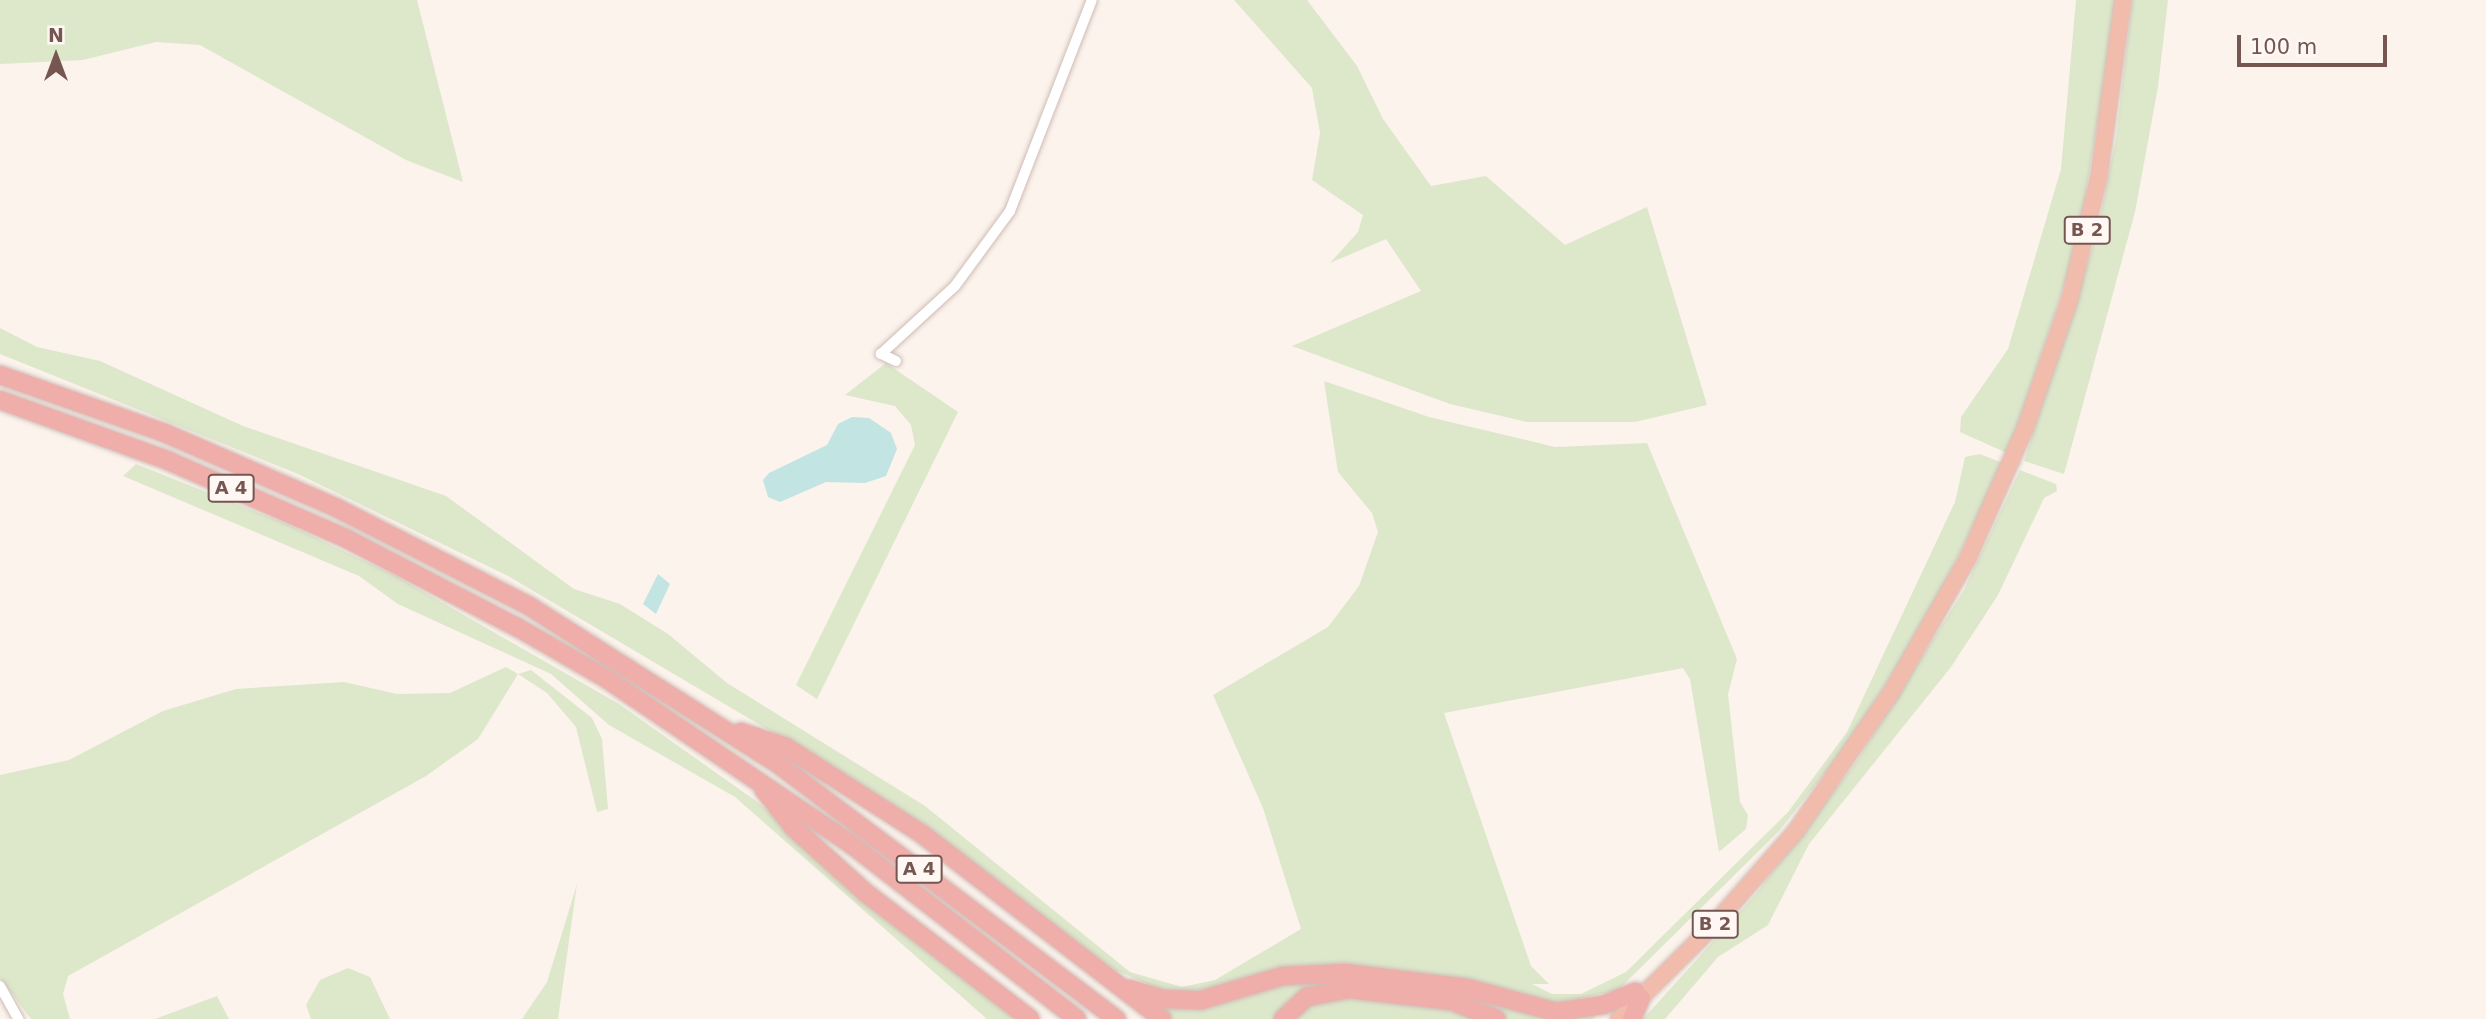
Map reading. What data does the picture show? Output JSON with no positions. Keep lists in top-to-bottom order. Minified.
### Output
{"streets":{"highway":["B 2","A 4"]},"scale_bar":"100 m","north":"top"}
